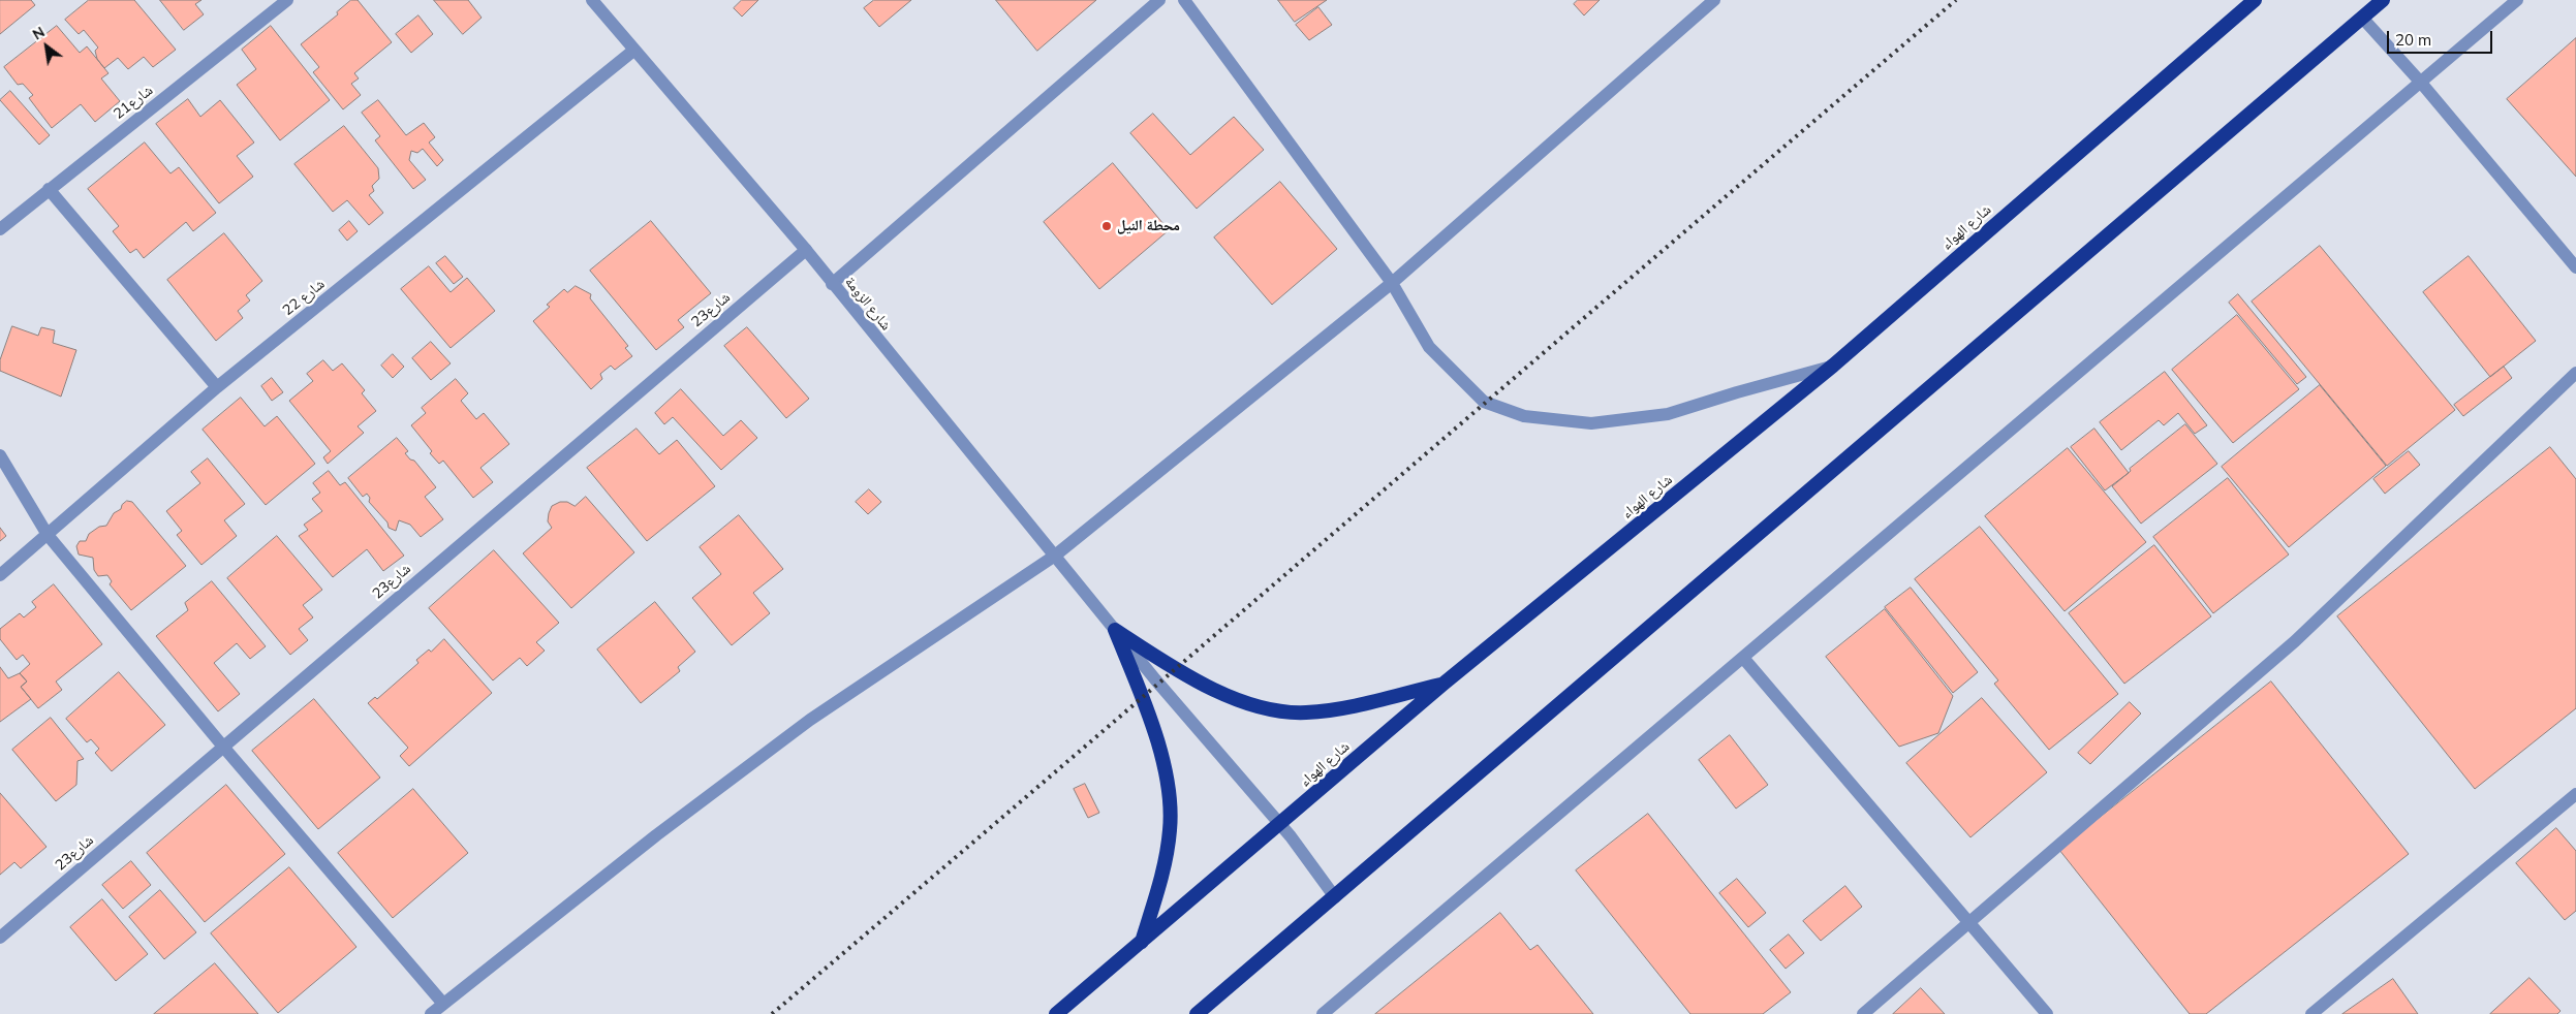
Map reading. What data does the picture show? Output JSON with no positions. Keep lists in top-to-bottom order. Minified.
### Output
{"streets":{"highway":["شارع الهواء"],"street":["شارع21","شارع 22","شارع الزومة","شارع23"]},"crossings":[["شارع الهواء","شارع الزومة"],["شارع 22","شارع الزومة"],["شارع الزومة","شارع23"]],"places":["محطة النيل"],"scale_bar":"20 m","north":"top left"}
